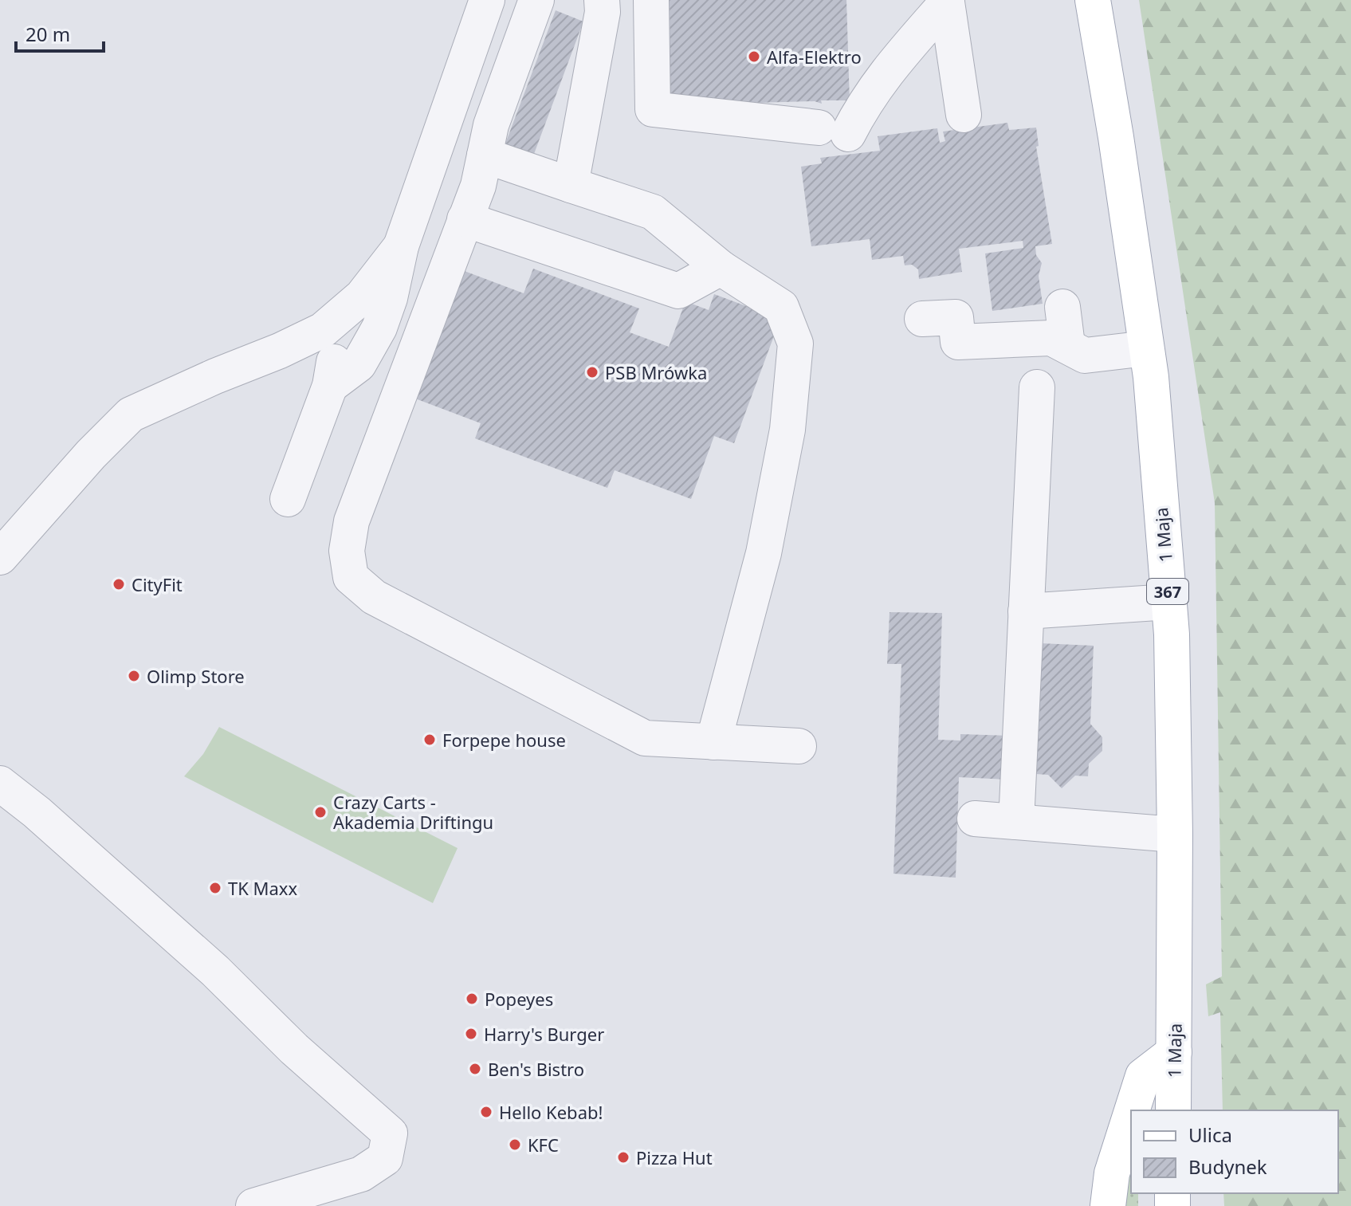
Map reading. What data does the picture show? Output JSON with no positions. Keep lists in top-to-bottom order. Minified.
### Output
{"streets":{"main road":["1 Maja","367"]},"places":["Alfa-Elektro","PSB Mrówka","CityFit","Olimp Store","Forpepe house","Crazy Carts - Akademia Driftingu","TK Maxx","Popeyes","Harry's Burger","Ben's Bistro","Hello Kebab!","KFC","Pizza Hut"],"legend":["Ulica","Budynek"],"scale_bar":"20 m"}
